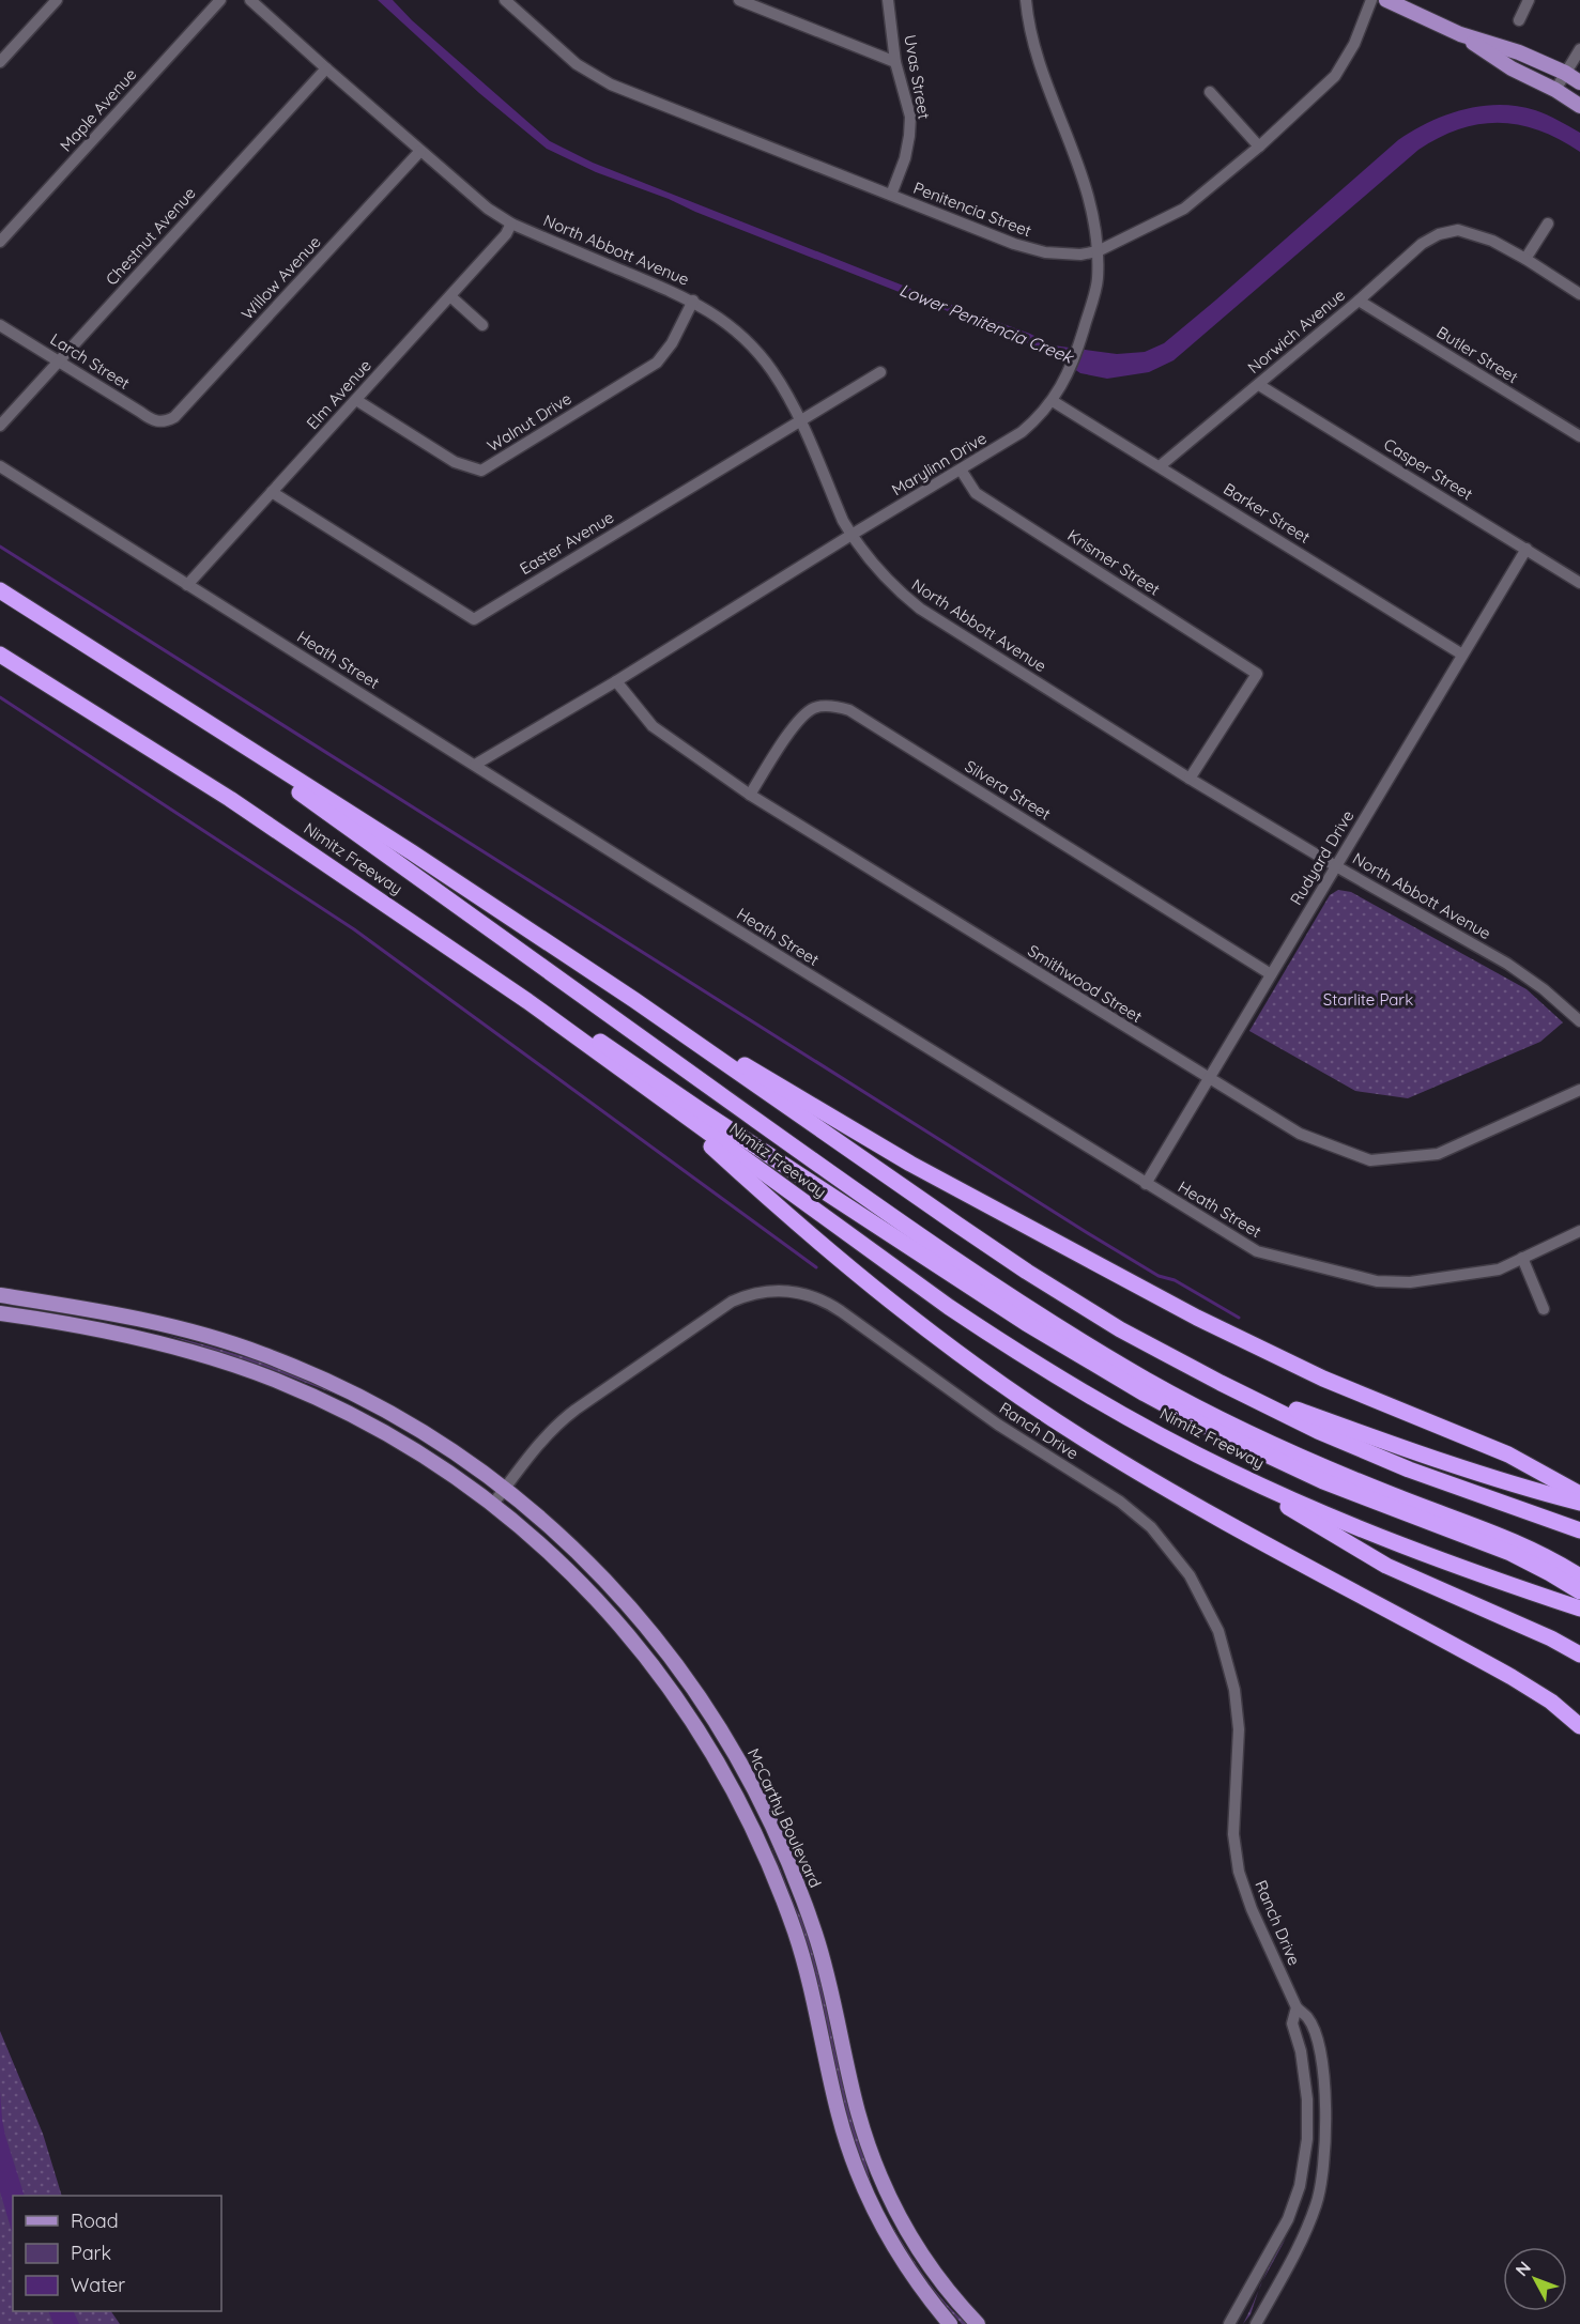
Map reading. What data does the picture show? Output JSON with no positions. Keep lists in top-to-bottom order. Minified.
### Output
{"streets":{"highway":["Nimitz Freeway"],"main road":["McCarthy Boulevard"],"street":["Uvas Street","Maple Avenue","Penitencia Street","Chestnut Avenue","North Abbott Avenue","Willow Avenue","Norwich Avenue","Butler Street","Larch Street","Elm Avenue","Walnut Drive","Marylinn Drive","Casper Street","Barker Street","Easter Avenue","Krismer Street","Heath Street","Silvera Street","Rudyard Drive","Smithwood Street","Ranch Drive"]},"crossings":[["Uvas Street","Penitencia Street"],["Penitencia Street","Marylinn Drive"],["Chestnut Avenue","North Abbott Avenue"],["Chestnut Avenue","Larch Street"],["North Abbott Avenue","Willow Avenue"],["North Abbott Avenue","Elm Avenue"],["North Abbott Avenue","Walnut Drive"],["North Abbott Avenue","Marylinn Drive"],["North Abbott Avenue","Easter Avenue"],["North Abbott Avenue","Krismer Street"],["North Abbott Avenue","Rudyard Drive"],["Willow Avenue","Larch Street"],["Norwich Avenue","Butler Street"],["Norwich Avenue","Casper Street"],["Norwich Avenue","Barker Street"],["Elm Avenue","Walnut Drive"],["Elm Avenue","Easter Avenue"],["Elm Avenue","Heath Street"],["Marylinn Drive","Barker Street"],["Marylinn Drive","Krismer Street"],["Marylinn Drive","Heath Street"],["Marylinn Drive","Smithwood Street"],["Casper Street","Rudyard Drive"],["Barker Street","Rudyard Drive"],["Heath Street","Rudyard Drive"],["Silvera Street","Rudyard Drive"],["Silvera Street","Smithwood Street"],["Rudyard Drive","Smithwood Street"],["Ranch Drive","McCarthy Boulevard"]],"water":["Lower Penitencia Creek"],"parks":["Starlite Park"],"legend":["Road","Park","Water"],"north":"top left"}
